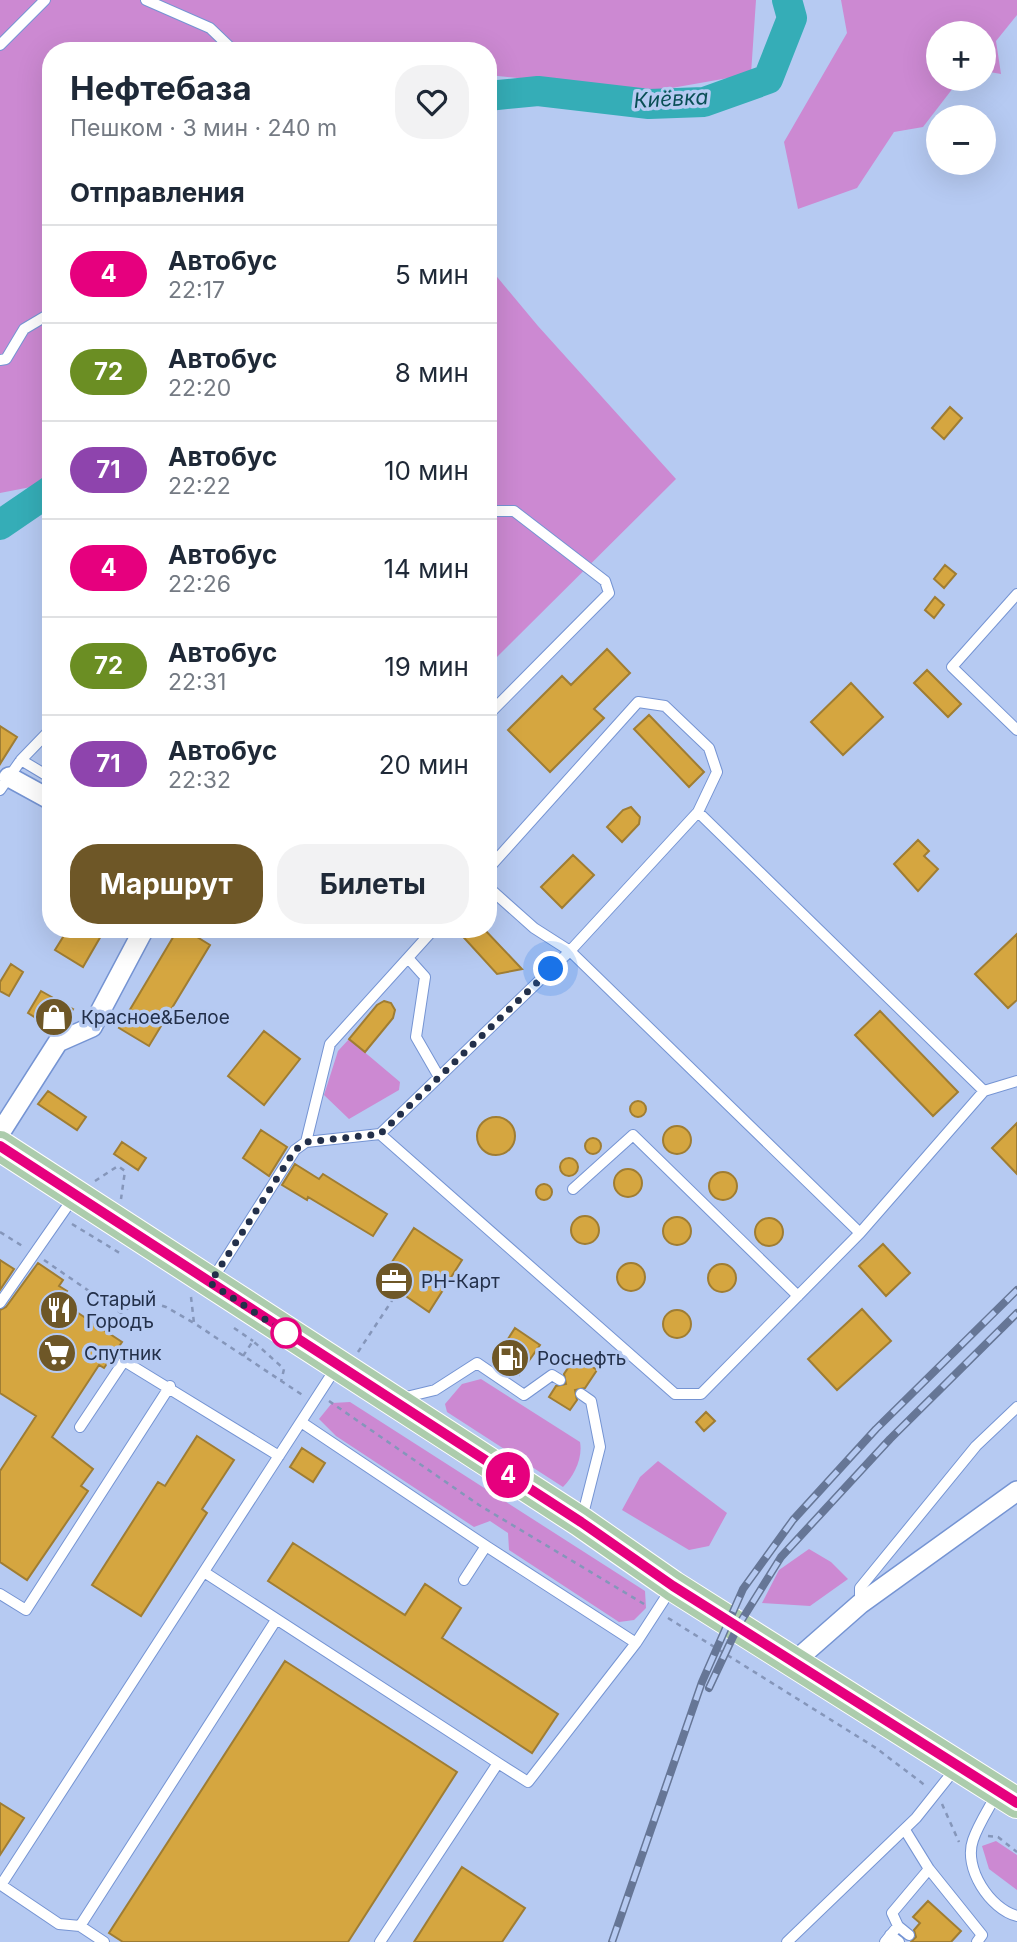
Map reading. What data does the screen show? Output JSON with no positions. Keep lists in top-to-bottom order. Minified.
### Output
{"water":["Киёвка"],"places":{"shop":["Красное&Белое"],"office":["РН-Карт"],"restaurant":["Старый Городъ"],"supermarket":["Спутник"],"fuel station":["Роснефть"]},"lines":["bus line 4"],"page":{"on_map":"4","map_buttons":["+","−"],"heading":[["Нефтебаза","Пешком · 3 мин · 240 m"],"Отправления"],"list":[{"mark":"4","name":"Автобус","note":"22:17","value":"5 мин"},{"mark":"72","name":"Автобус","note":"22:20","value":"8 мин"},{"mark":"71","name":"Автобус","note":"22:22","value":"10 мин"},{"mark":"4","name":"Автобус","note":"22:26","value":"14 мин"},{"mark":"72","name":"Автобус","note":"22:31","value":"19 мин"},{"mark":"71","name":"Автобус","note":"22:32","value":"20 мин"}],"buttons":["Маршрут","Билеты"]}}
